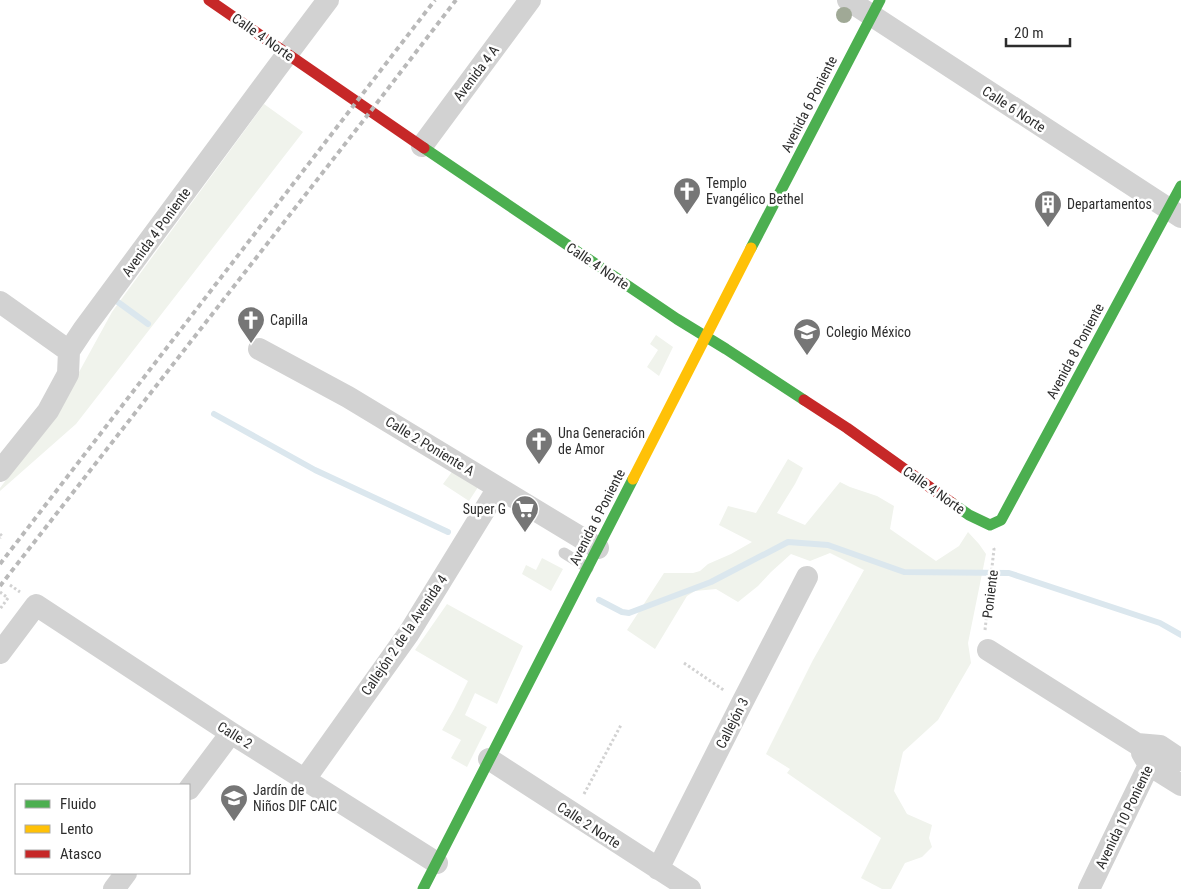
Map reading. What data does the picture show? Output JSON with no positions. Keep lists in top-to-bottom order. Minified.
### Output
{"streets":{"street":["Calle 4 Norte","Avenida 4 A","Avenida 6 Poniente","Calle 6 Norte","Avenida 4 Poniente","Avenida 8 Poniente","Calle 2 Poniente A","Callejón 2 de la Avenida 4","Callejón 3","Calle 2","Avenida 10 Poniente","Calle 2 Norte"],"path":["Poniente"]},"crossings":[["Calle 4 Norte","Avenida 4 A"],["Calle 4 Norte","Avenida 6 Poniente"],["Calle 4 Norte","Avenida 4 Poniente"],["Calle 4 Norte","Avenida 8 Poniente"],["Avenida 6 Poniente","Calle 6 Norte"],["Avenida 6 Poniente","Calle 2 Poniente A"],["Avenida 6 Poniente","Calle 2"],["Avenida 6 Poniente","Calle 2 Norte"],["Calle 6 Norte","Avenida 8 Poniente"],["Calle 2 Poniente A","Callejón 2 de la Avenida 4"],["Callejón 2 de la Avenida 4","Calle 2"],["Callejón 3","Calle 2 Norte"]],"places":{"church":["Templo Evangélico Bethel","Capilla","Una Generación de Amor"],"building":["Departamentos"],"school or university":["Colegio México","Jardín de Niños DIF CAIC"],"supermarket":["Super G"]},"legend":["Fluido","Lento","Atasco"],"scale_bar":"20 m"}
